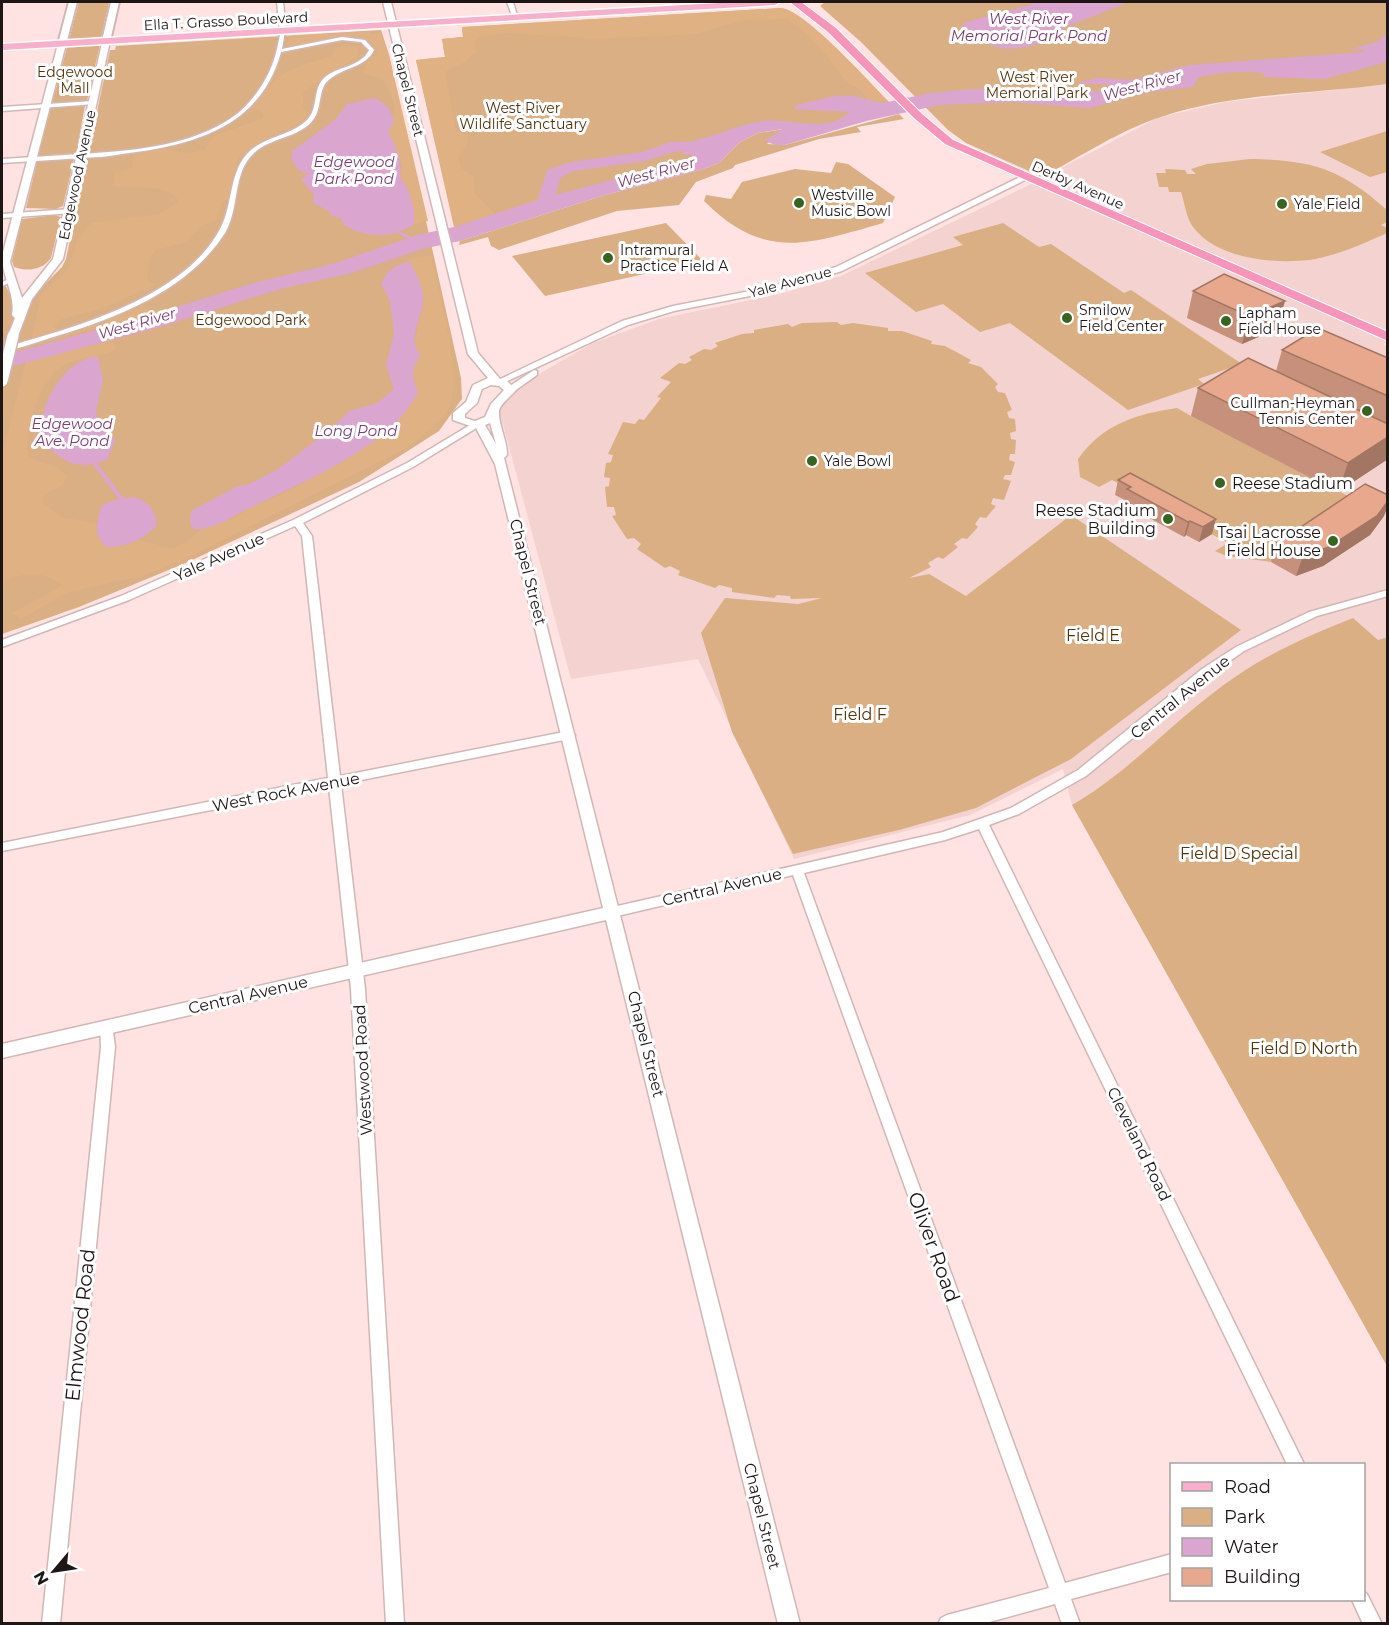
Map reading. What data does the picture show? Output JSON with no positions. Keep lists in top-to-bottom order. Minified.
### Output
{"streets":{"highway":["Derby Avenue"],"main road":["Ella T. Grasso Boulevard","Edgewood Avenue"],"street":["Chapel Street","Yale Avenue","Central Avenue","West Rock Avenue","Westwood Road","Cleveland Road","Oliver Road","Elmwood Road"]},"crossings":[["Ella T. Grasso Boulevard","Chapel Street"],["Ella T. Grasso Boulevard","Edgewood Avenue"],["Chapel Street","Yale Avenue"],["Chapel Street","Central Avenue"],["Chapel Street","West Rock Avenue"],["Derby Avenue","Yale Avenue"],["Yale Avenue","Westwood Road"],["Central Avenue","Westwood Road"],["Central Avenue","Cleveland Road"],["Central Avenue","Oliver Road"],["Central Avenue","Elmwood Road"],["West Rock Avenue","Westwood Road"]],"water":["West River Memorial Park Pond","West River","Edgewood Park Pond","Edgewood Ave. Pond","Long Pond"],"parks":["Edgewood Mall","West River Memorial Park","West River Wildlife Sanctuary","Edgewood Park","Field E","Field F","Field D Special","Field D North"],"places":["Westville Music Bowl","Yale Field","Intramural Practice Field A","Smilow Field Center","Lapham Field House","Cullman-Heyman Tennis Center","Yale Bowl","Reese Stadium","Reese Stadium Building","Tsai Lacrosse Field House"],"legend":["Road","Park","Water","Building"],"north":"bottom left"}
